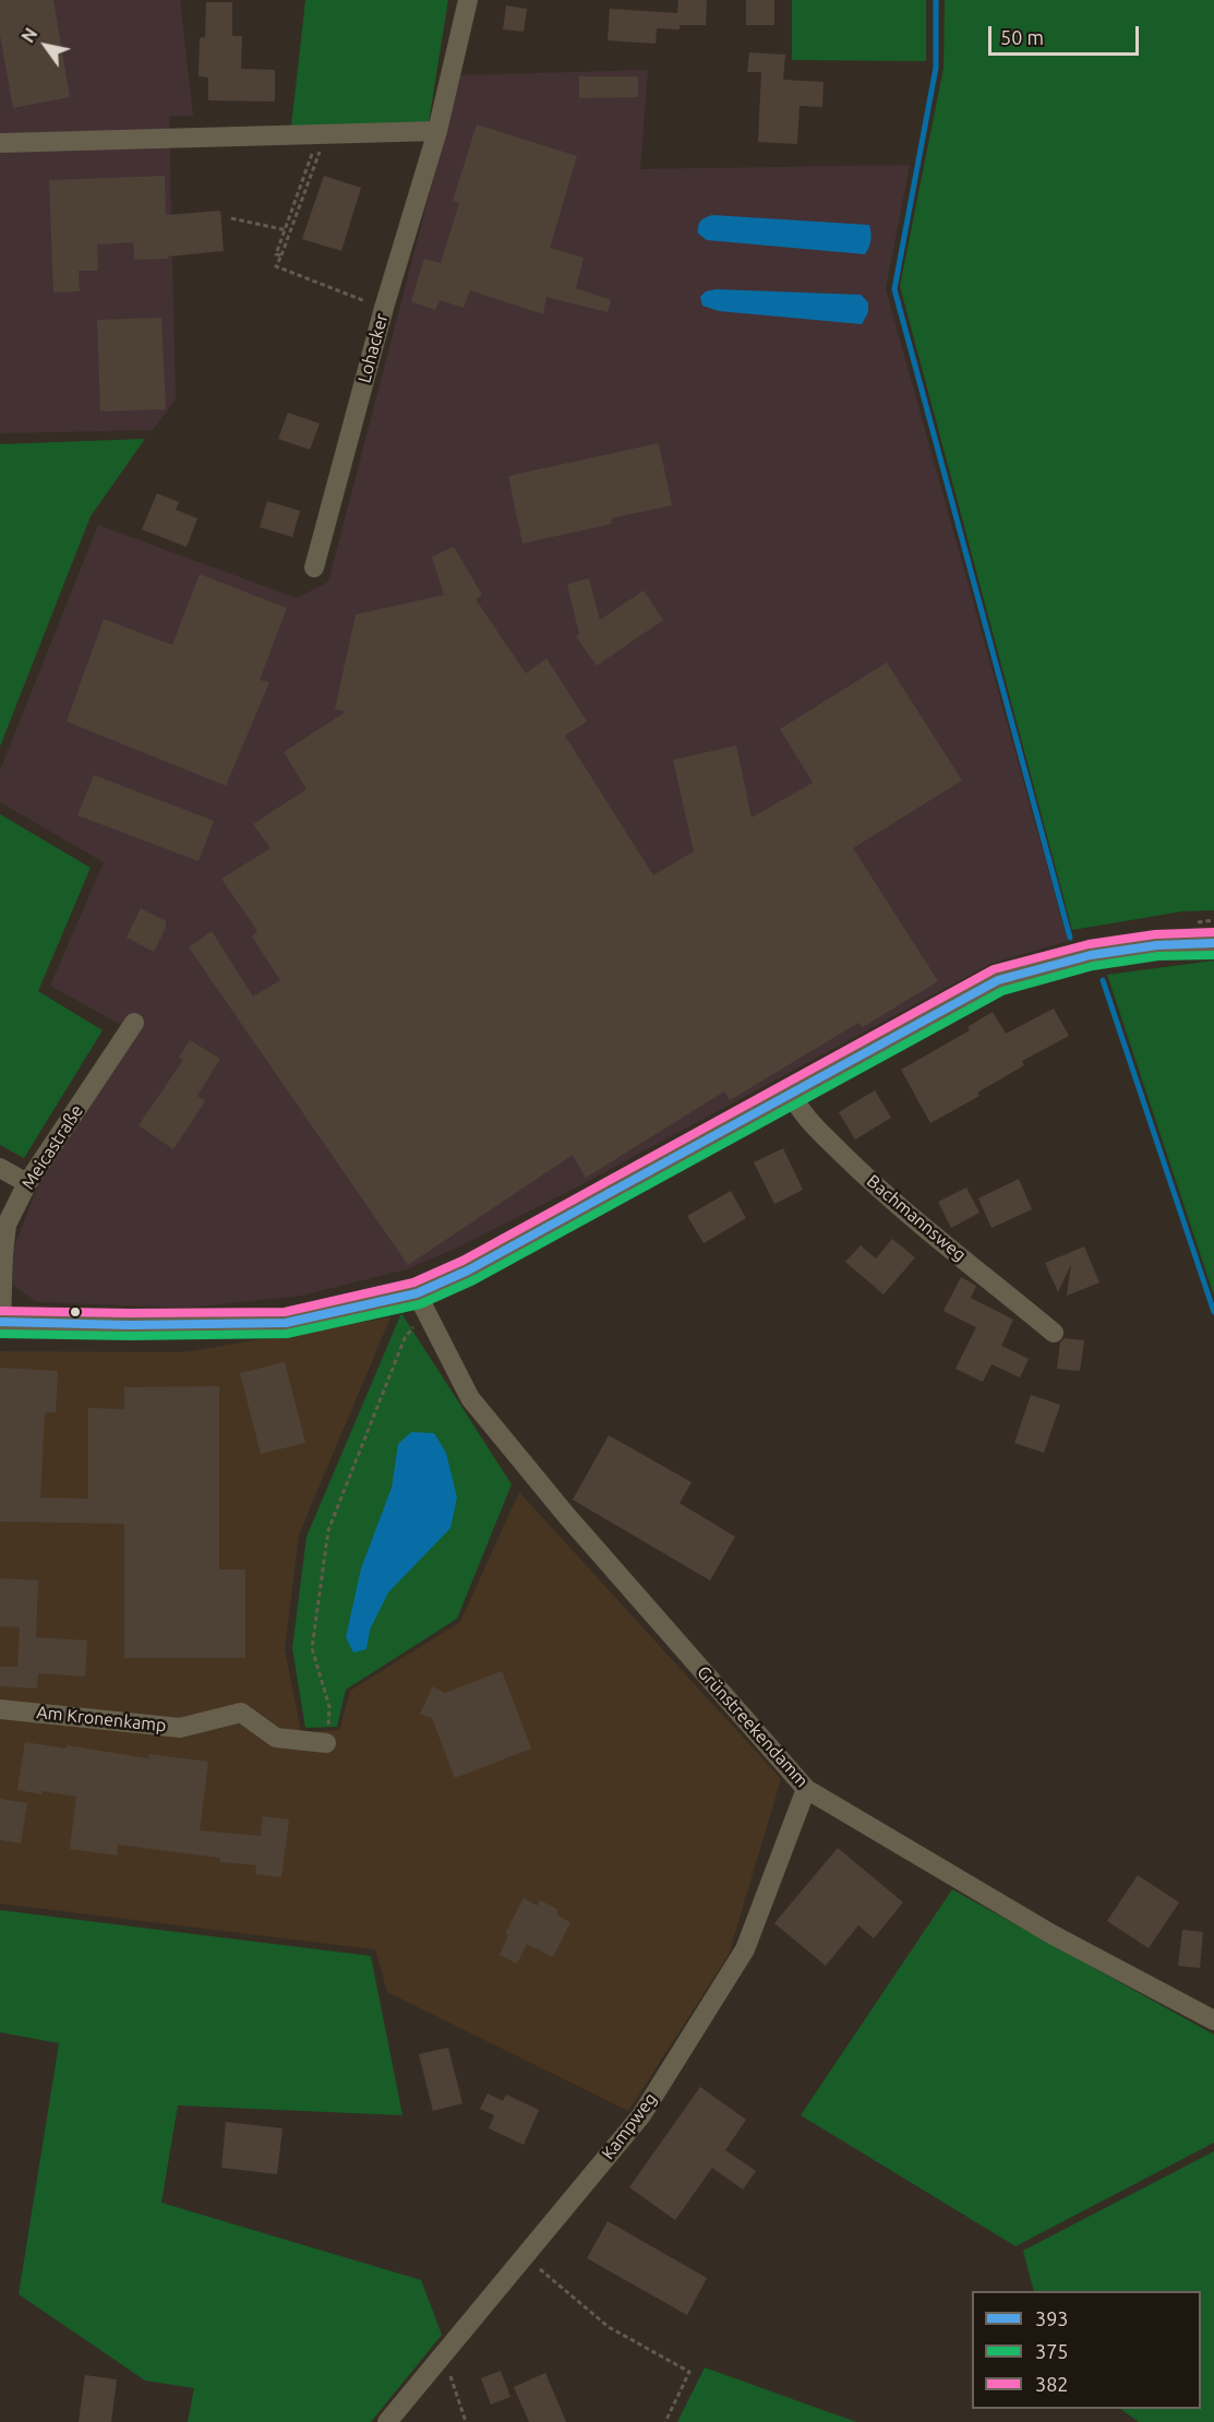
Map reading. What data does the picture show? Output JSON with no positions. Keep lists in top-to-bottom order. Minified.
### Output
{"streets":{"street":["Lohacker","Meicastraße","Bachmannsweg","Am Kronenkamp","Grünstreekendamm","Kampweg"]},"crossings":[["Grünstreekendamm","Kampweg"]],"lines":["transit line 382","transit line 393","transit line 375"],"legend":["393","375","382"],"scale_bar":"50 m","north":"top left"}
